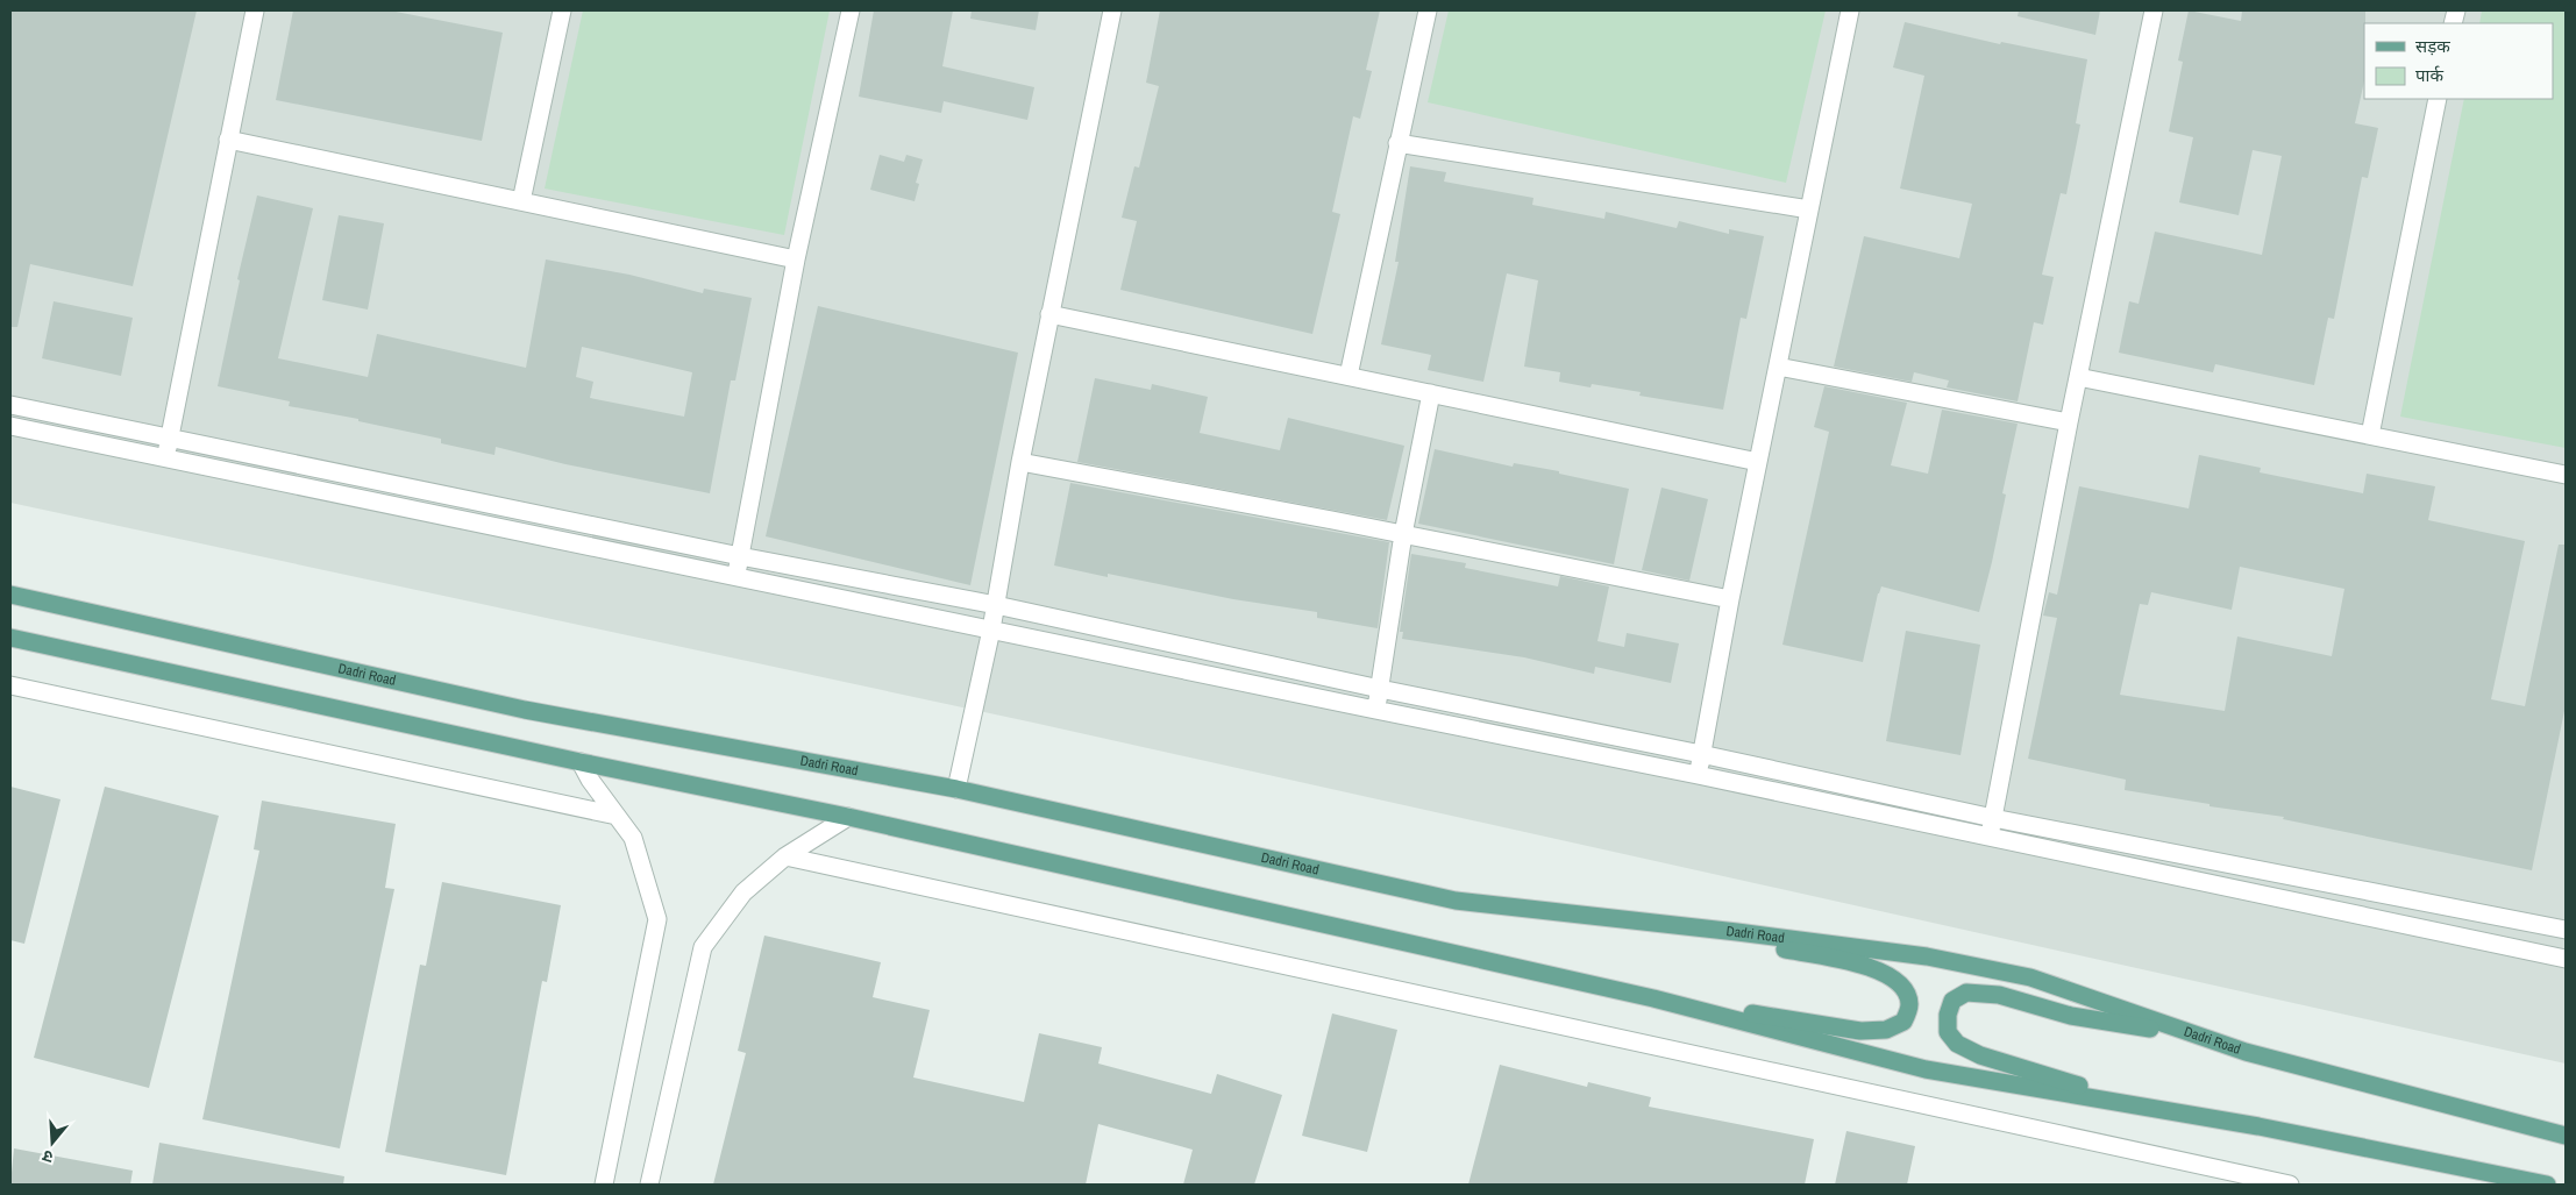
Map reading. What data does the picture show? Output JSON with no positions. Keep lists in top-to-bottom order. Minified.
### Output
{"streets":{"main road":["Dadri Road"]},"legend":["सड़क","पार्क"],"north":"bottom"}
